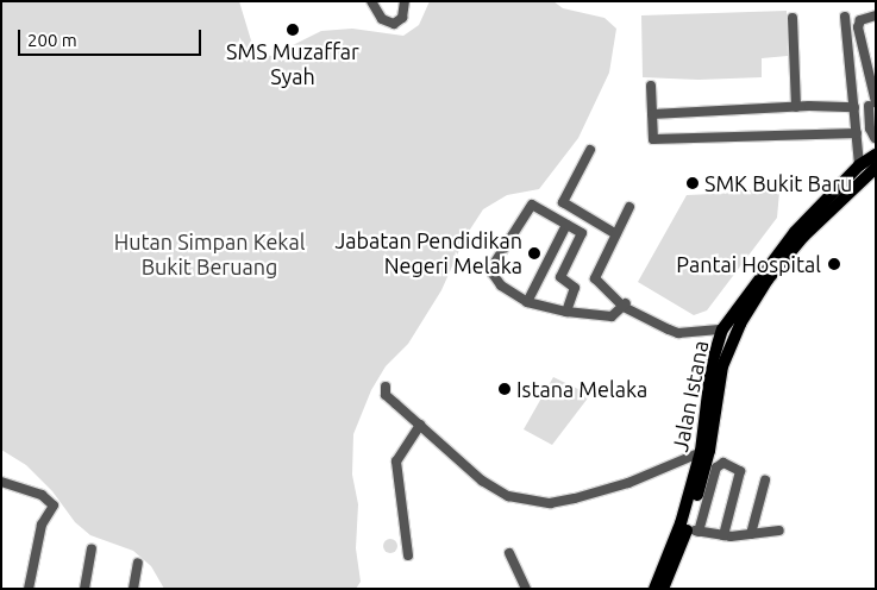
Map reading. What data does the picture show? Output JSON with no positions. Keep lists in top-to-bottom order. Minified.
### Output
{"streets":{"main road":["Jalan Istana"]},"parks":["Hutan Simpan Kekal Bukit Beruang"],"places":["SMS Muzaffar Syah","SMK Bukit Baru","Jabatan Pendidikan Negeri Melaka","Pantai Hospital","Istana Melaka"],"scale_bar":"200 m"}
